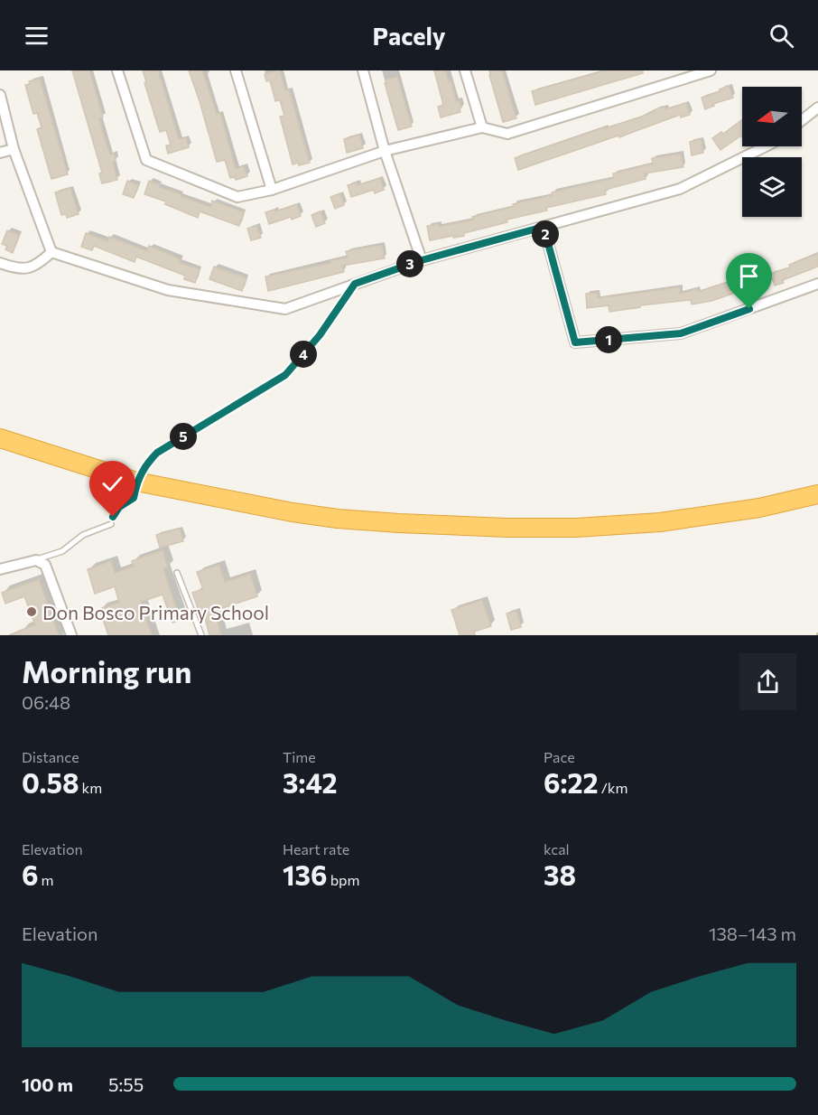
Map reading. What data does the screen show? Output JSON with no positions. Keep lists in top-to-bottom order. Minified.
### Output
{"places":["Don Bosco Primary School"],"north":"left","page":{"header":"Pacely","pins":["2","3","1","4","5"],"heading":["Morning run","06:48"],"stats":[["Distance","0.58 km"],["Time","3:42"],["Pace","6:22 /km"],["Elevation","6 m"],["Heart rate","136 bpm"],["kcal","38"]],"chart":["Elevation","138–143 m"],"list":[{"name":"100 m","note":"5:55"}]}}
